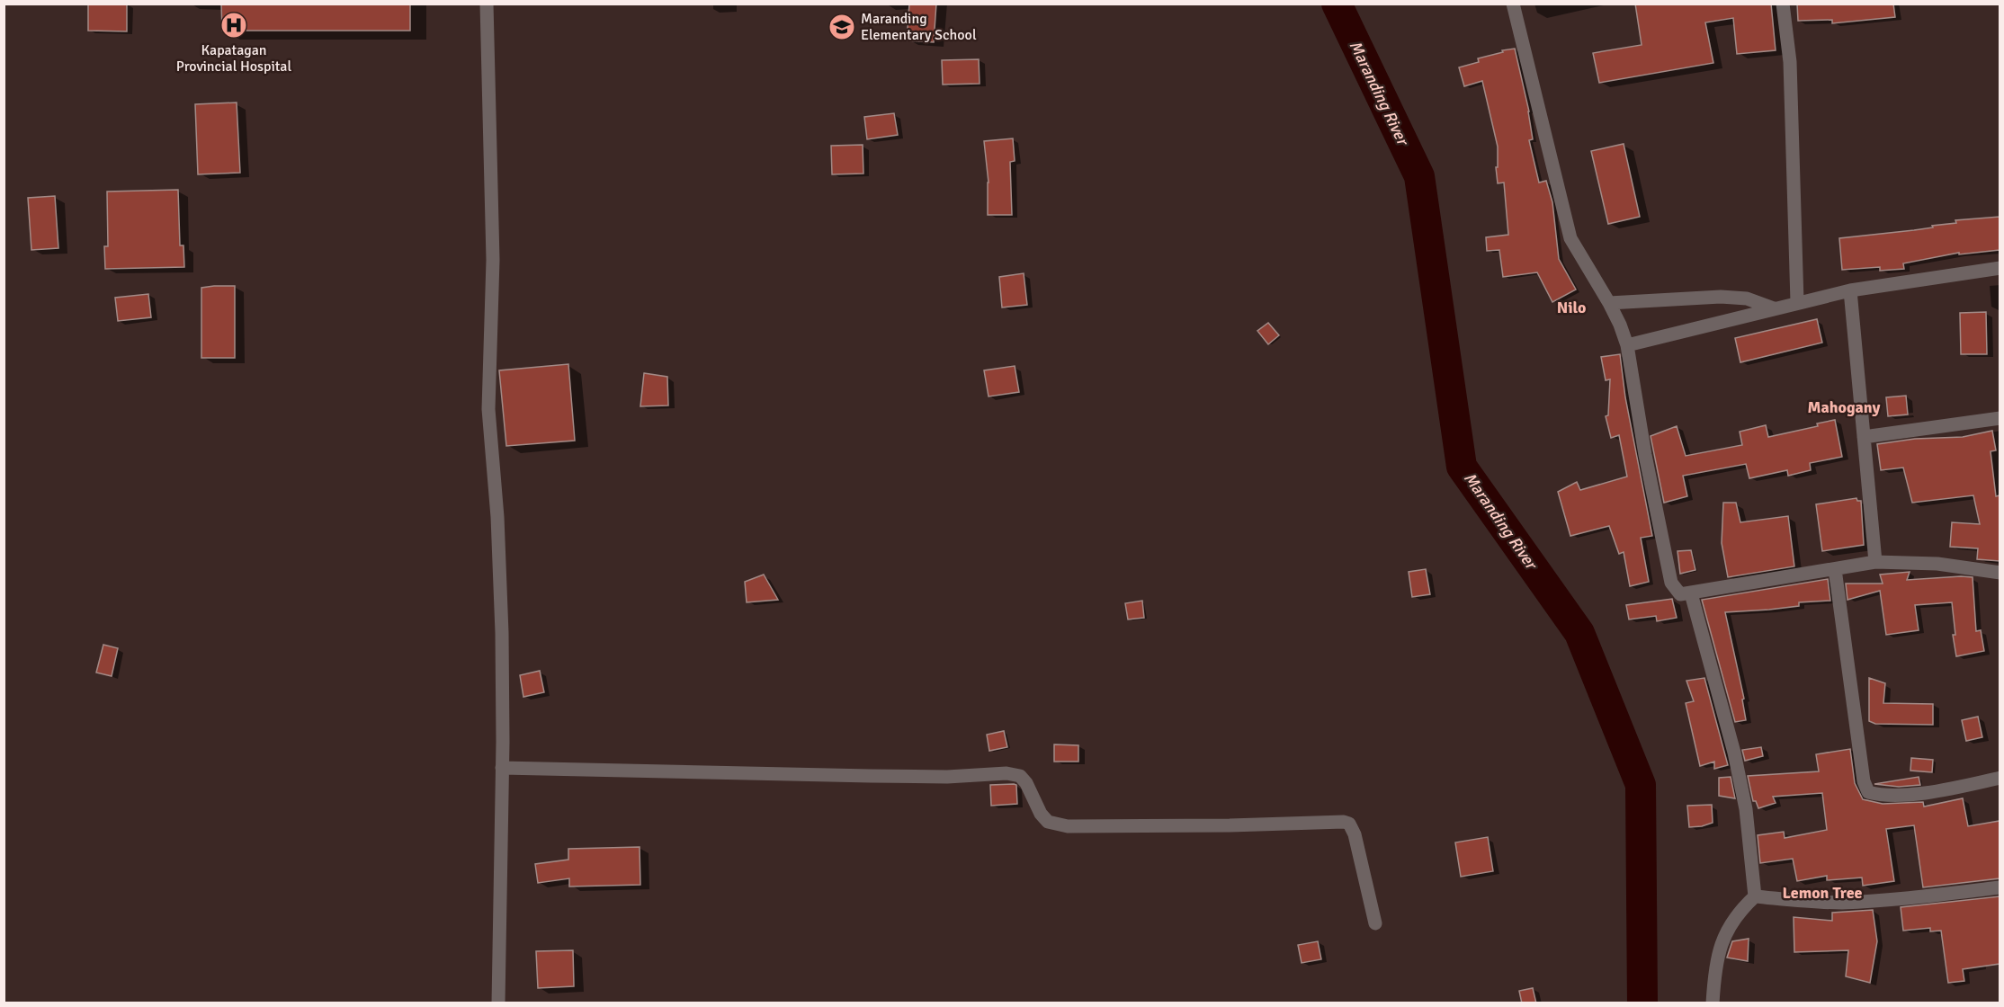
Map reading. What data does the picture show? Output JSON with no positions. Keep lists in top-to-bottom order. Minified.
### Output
{"districts":["Nilo","Mahogany","Lemon Tree"],"water":["Maranding River"],"places":{"hospital":["Kapatagan Provincial Hospital"],"school or university":["Maranding Elementary School"]}}
